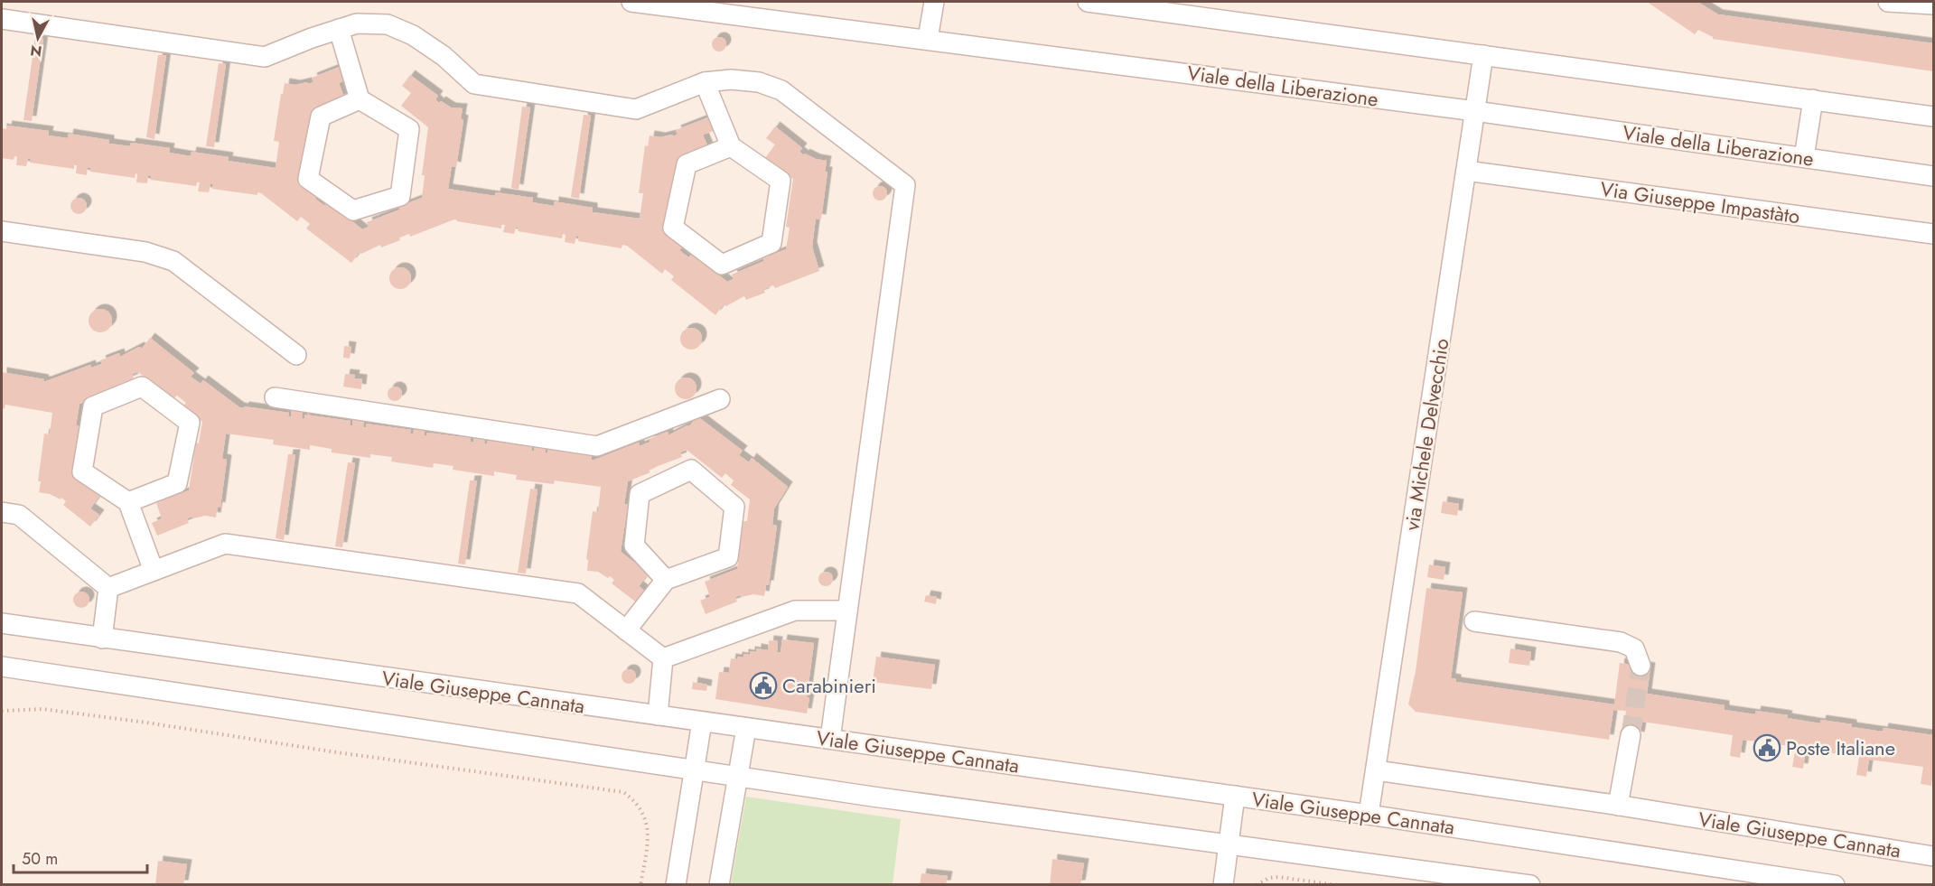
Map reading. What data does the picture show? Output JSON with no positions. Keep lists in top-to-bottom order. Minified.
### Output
{"streets":{"street":["Viale della Liberazione","Via Giuseppe Impastàto","via Michele Delvecchio","Viale Giuseppe Cannata"]},"crossings":[["Viale della Liberazione","via Michele Delvecchio"],["Via Giuseppe Impastàto","via Michele Delvecchio"],["via Michele Delvecchio","Viale Giuseppe Cannata"]],"places":{"public building":["Carabinieri","Poste Italiane"]},"scale_bar":"50 m","north":"bottom"}
